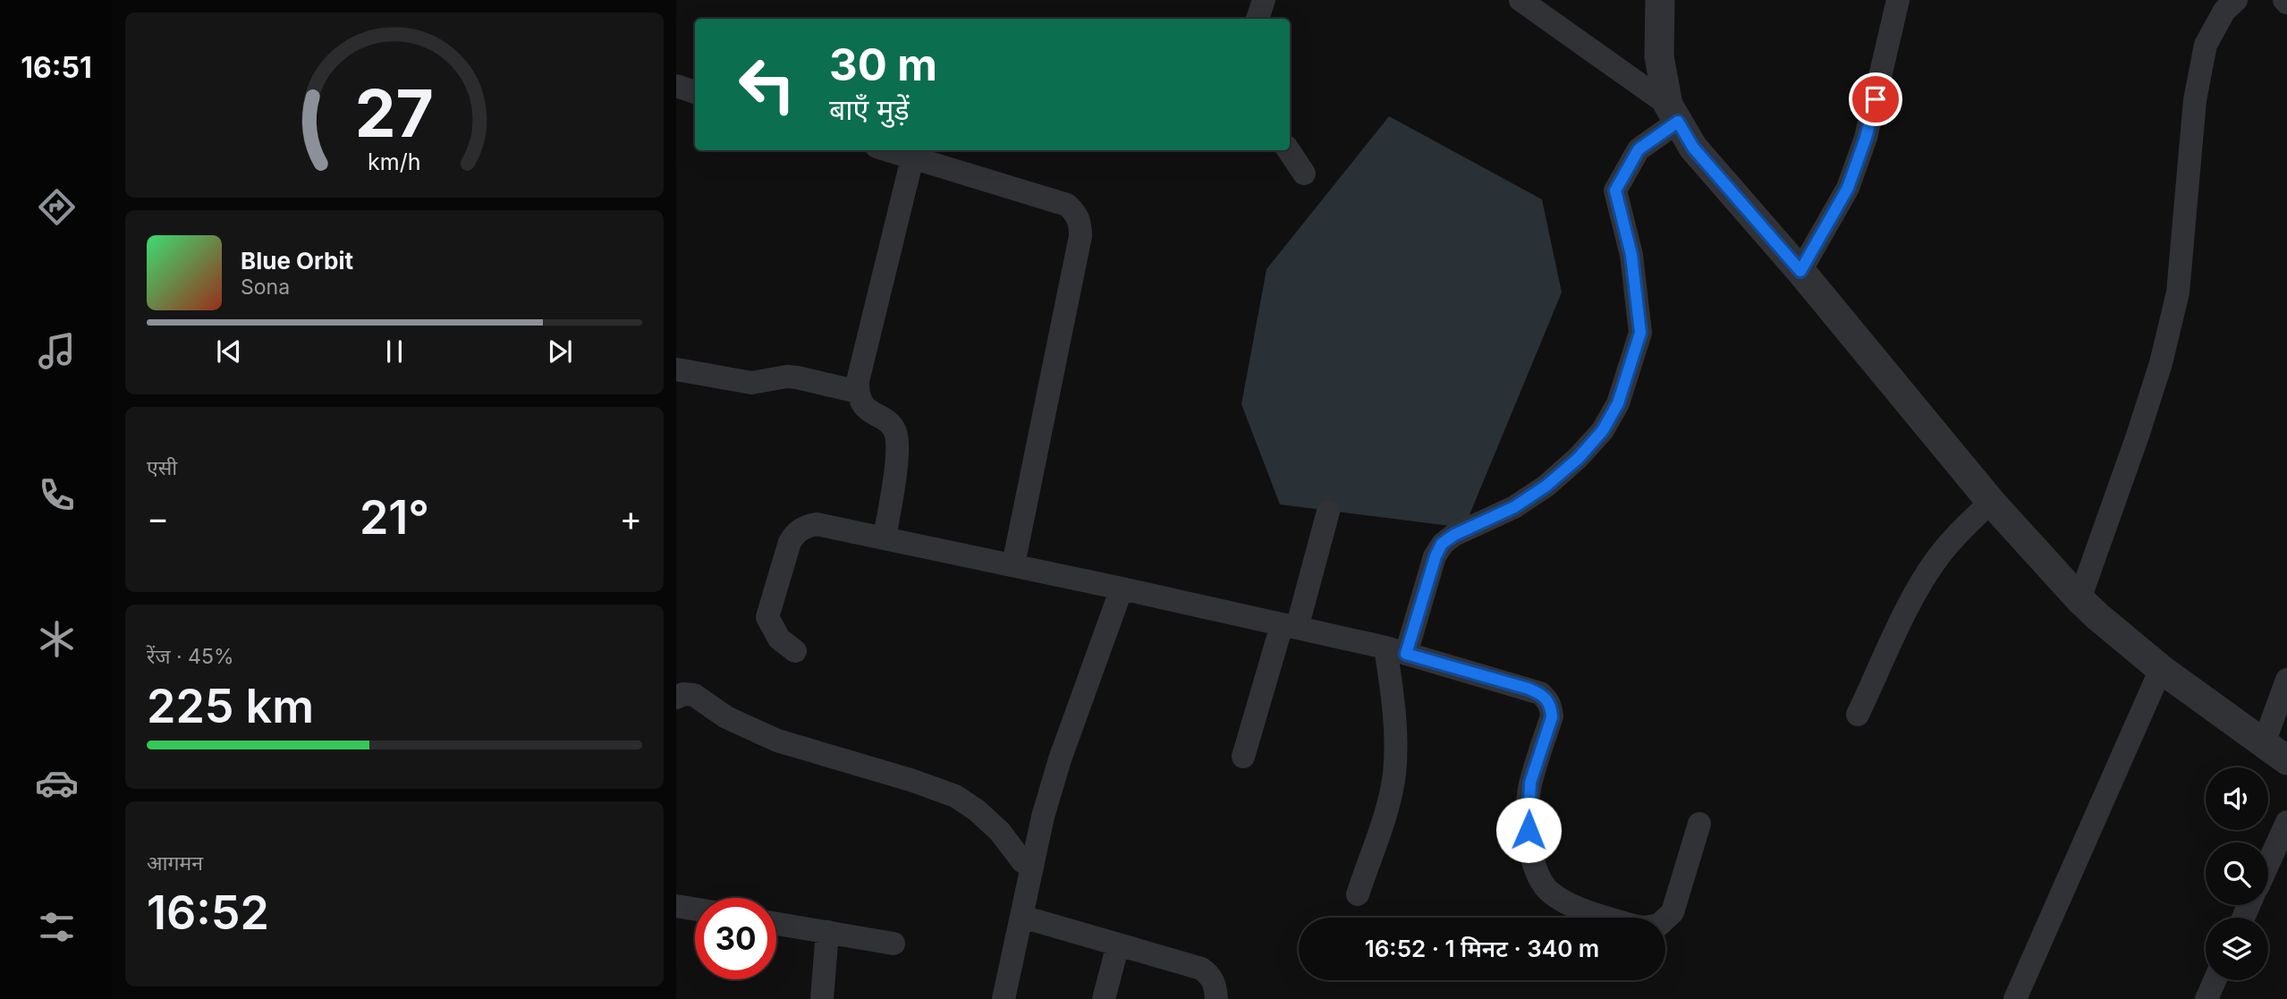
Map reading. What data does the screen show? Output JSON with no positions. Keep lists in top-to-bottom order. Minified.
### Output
{"page":{"tabs":"16:51","turn":["30 m","बाएँ मुड़ें"],"song":["Blue Orbit","Sona"],"tile":["एसी",["रेंज · 45%","225 km"],["आगमन","16:52"]],"heat":["−","21°","+"],"limit":"30","trip":"16:52 · 1 मिनट · 340 m","gauge":["27","km/h"]}}
